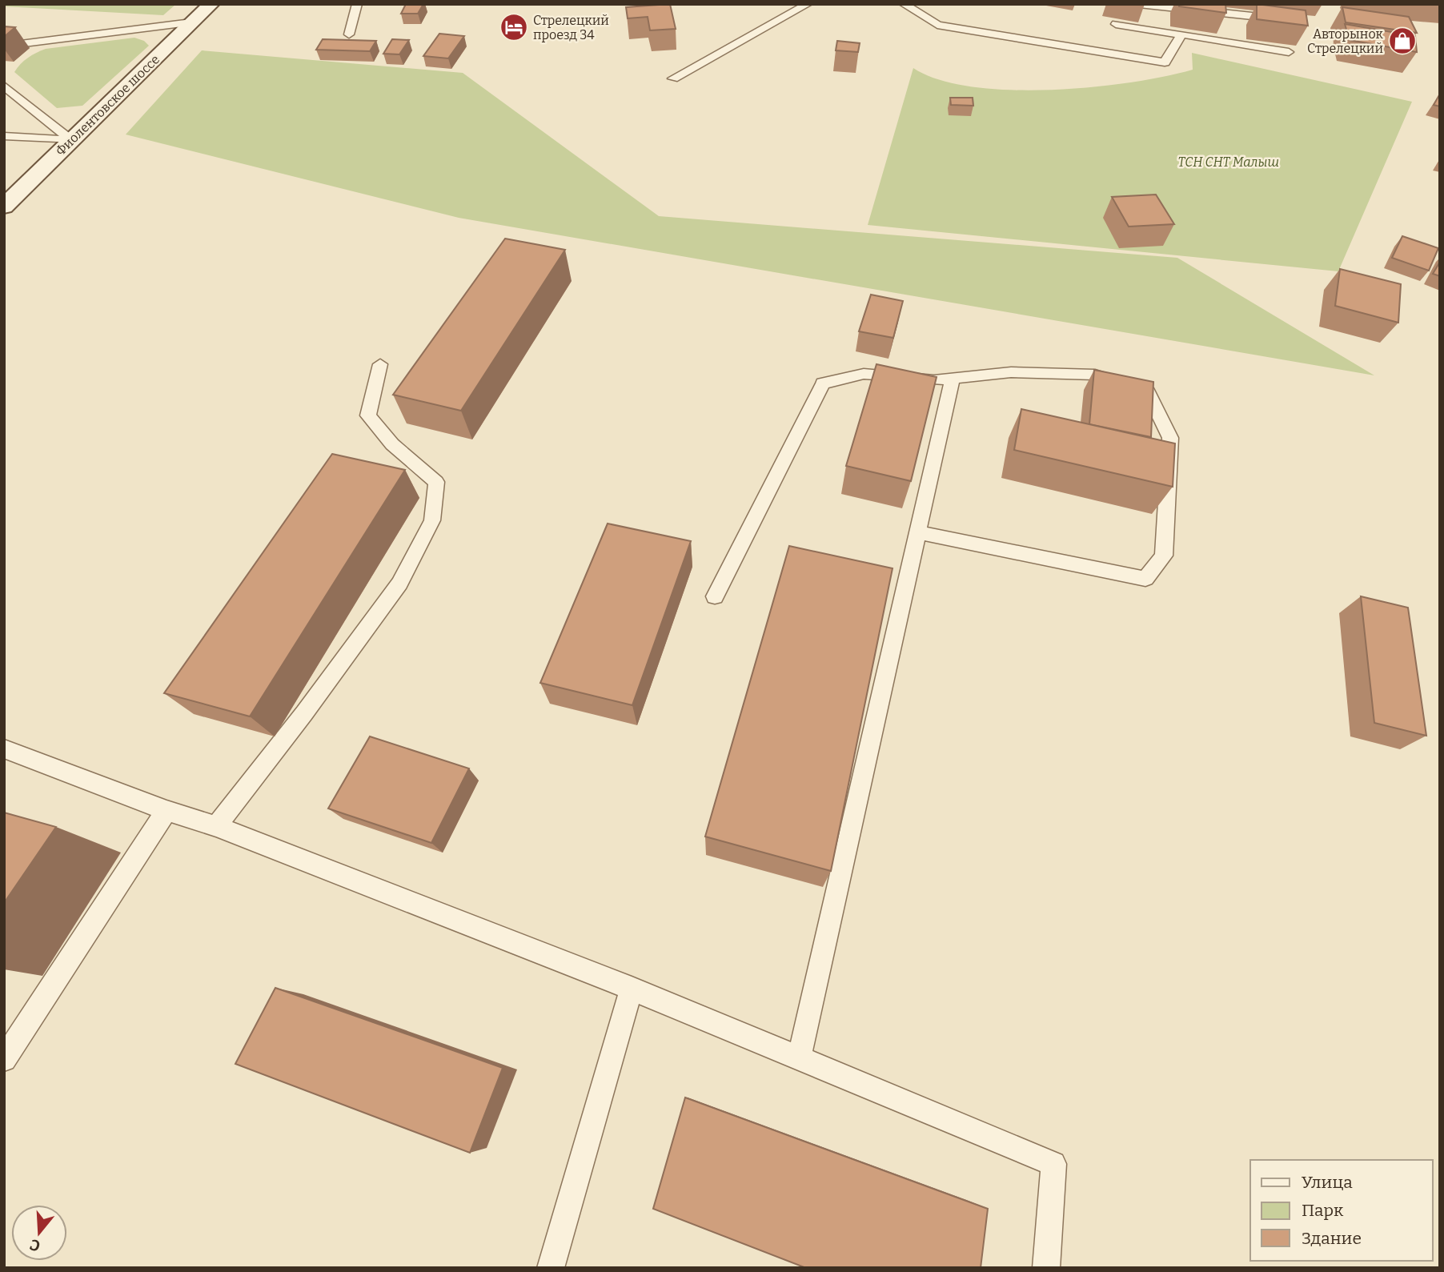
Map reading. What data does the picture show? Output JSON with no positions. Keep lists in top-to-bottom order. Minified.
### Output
{"streets":{"main road":["Фиолентовское шоссе"]},"parks":["ТСН СНТ Малыш"],"places":{"hotel":["Стрелецкий проезд 34"],"shop":["Авторынок Стрелецкий"]},"legend":["Улица","Парк","Здание"],"north":"bottom"}
